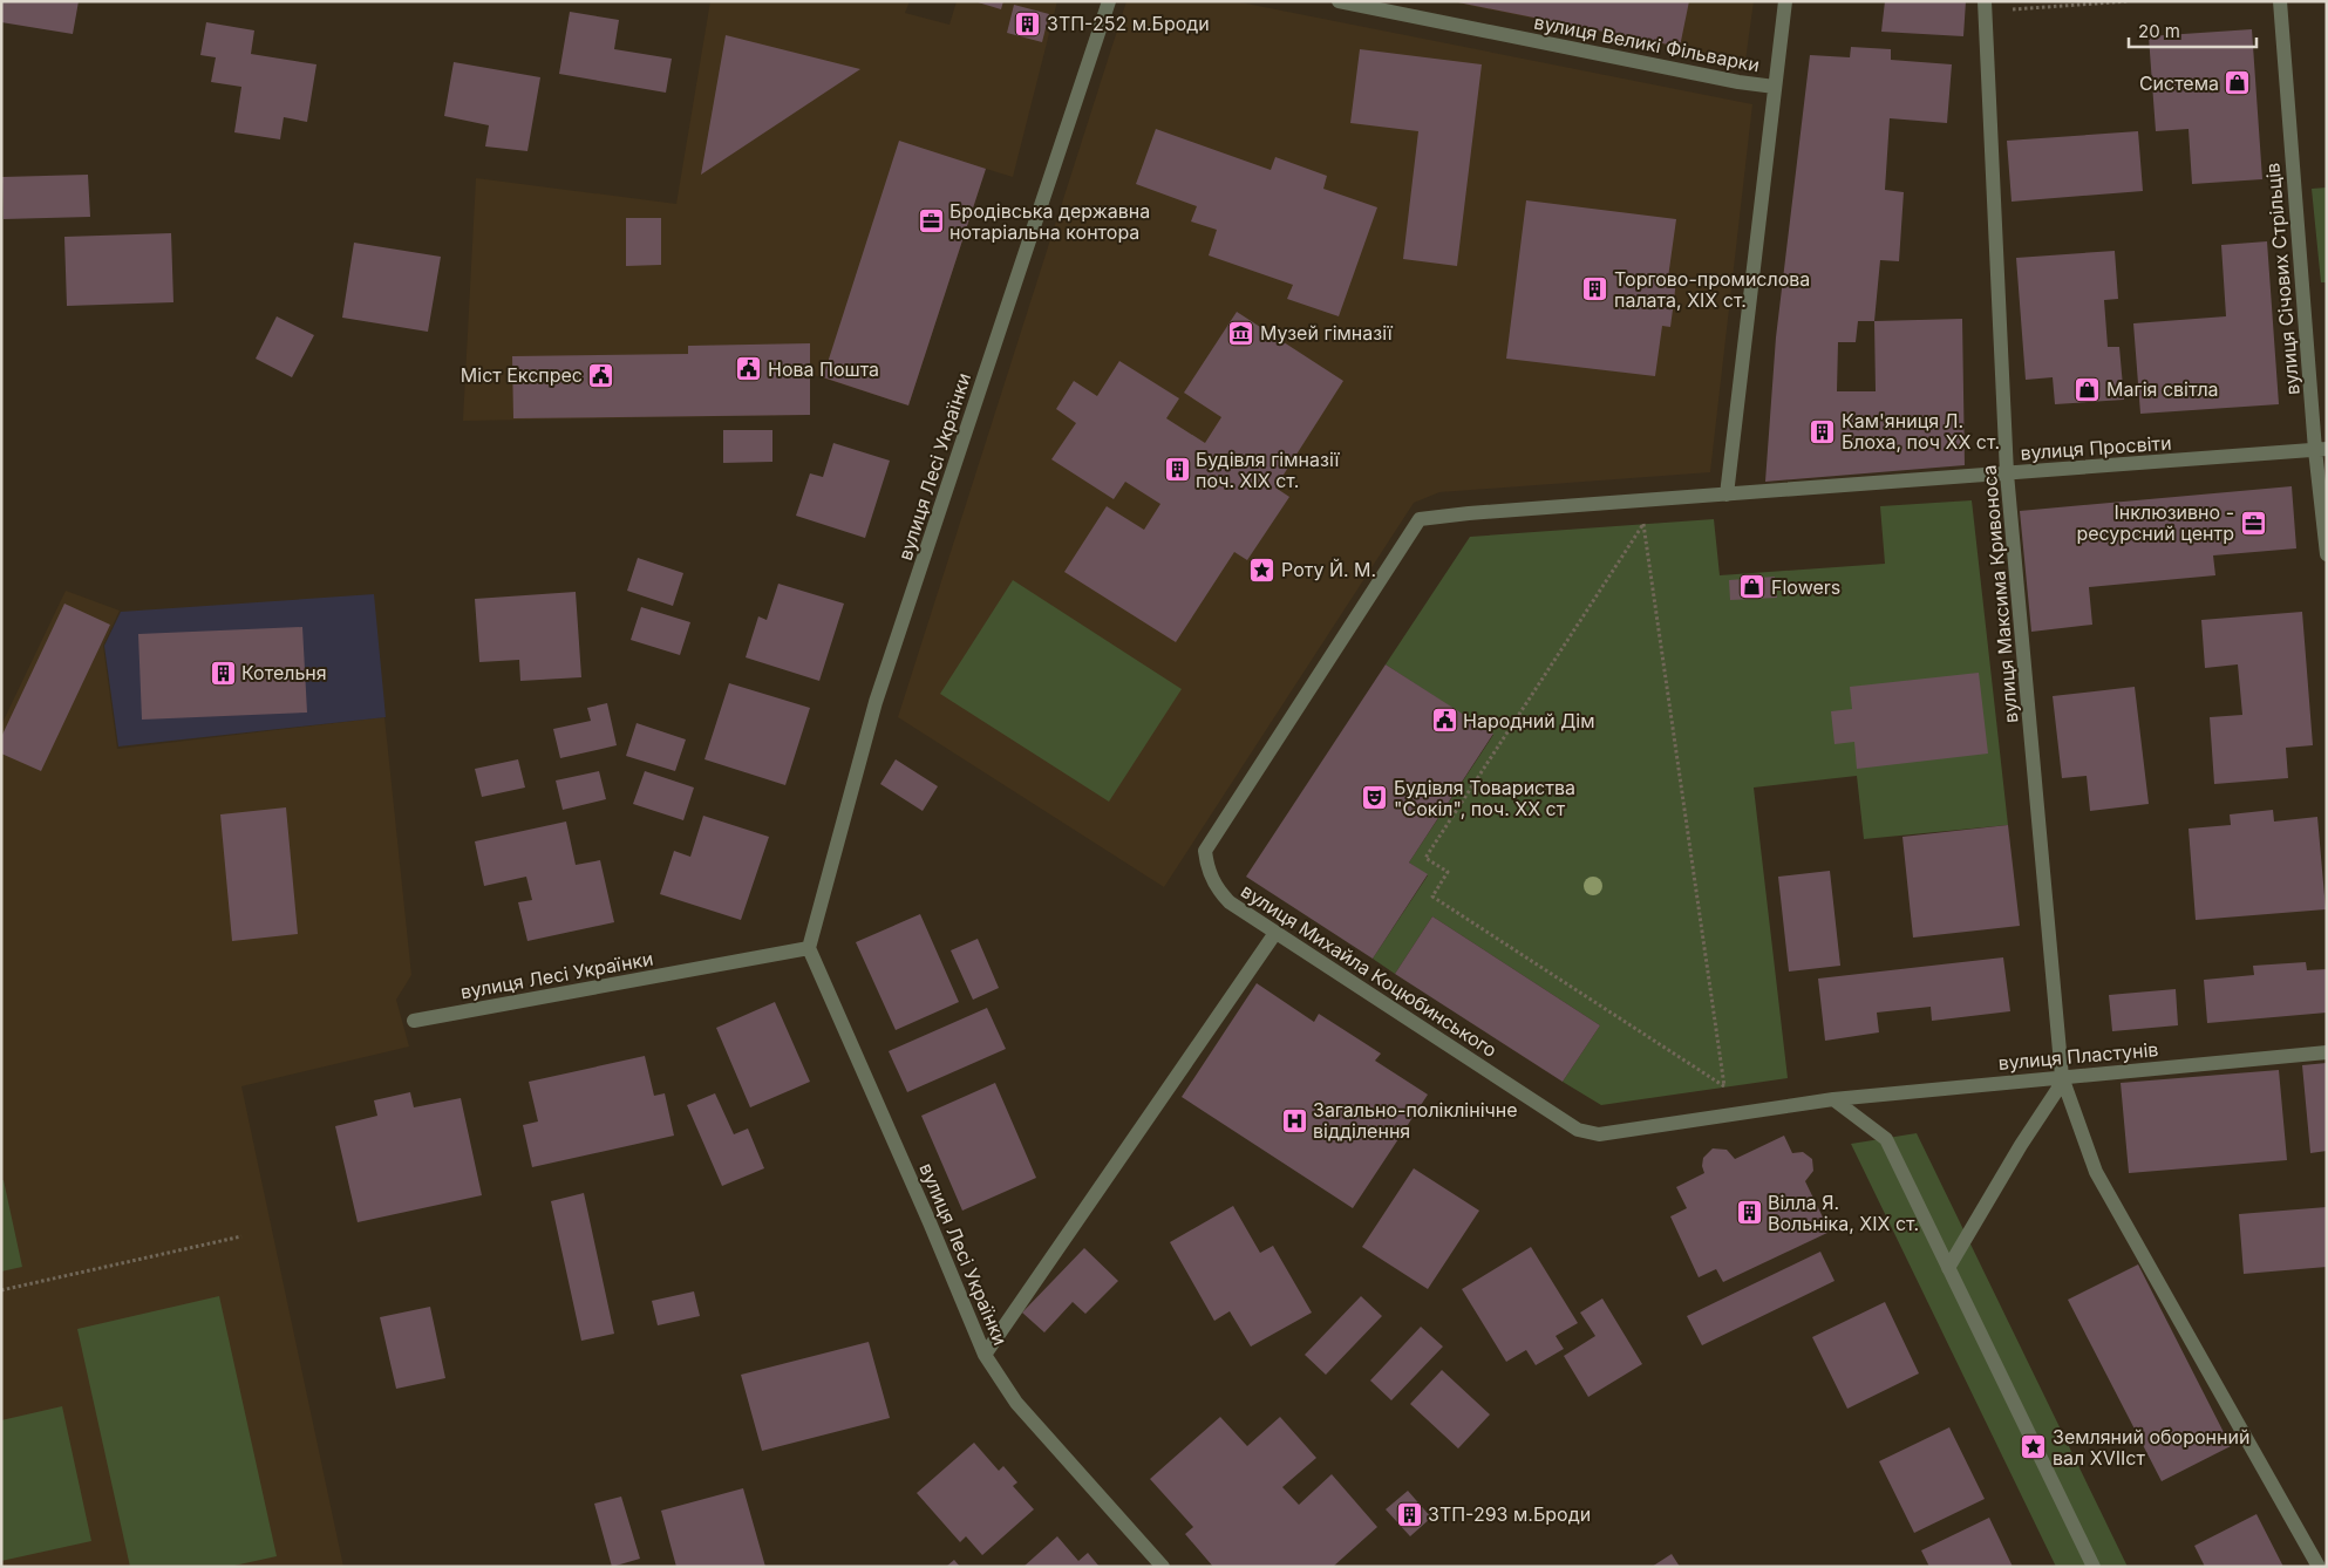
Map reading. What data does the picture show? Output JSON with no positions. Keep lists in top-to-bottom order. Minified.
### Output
{"streets":{"street":["вулиця Великі Фільварки","вулиця Січових Стрільців","вулиця Просвіти","вулиця Лесі Українки","вулиця Максима Кривоноса","вулиця Михайла Коцюбинського","вулиця Пластунів"]},"crossings":[["вулиця Січових Стрільців","вулиця Просвіти"],["вулиця Просвіти","вулиця Максима Кривоноса"],["вулиця Просвіти","вулиця Михайла Коцюбинського"],["вулиця Максима Кривоноса","вулиця Пластунів"],["вулиця Михайла Коцюбинського","вулиця Пластунів"]],"places":{"building":["ЗТП-252 м.Броди","Торгово-промислова палата, XIX ст.","Кам'яниця Л. Блоха, поч XX ст.","Будівля гімназії поч. XIX ст.","Котельня","Вілла Я. Вольніка, XIX ст.","ЗТП-293 м.Броди"],"shop":["Система","Магія світла","Flowers"],"office":["Бродівська державна нотаріальна контора","Інклюзивно - ресурсний центр"],"museum":["Музей гімназії"],"public building":["Нова Пошта","Міст Експрес","Народний Дім"],"place":["Роту Й. М.","Земляний оборонний вал XVIIст"],"theatre":["Будівля Товариства \"Сокіл\", поч. ХХ ст"],"hospital":["Загально-поліклінічне відділення"]},"scale_bar":"20 m"}
